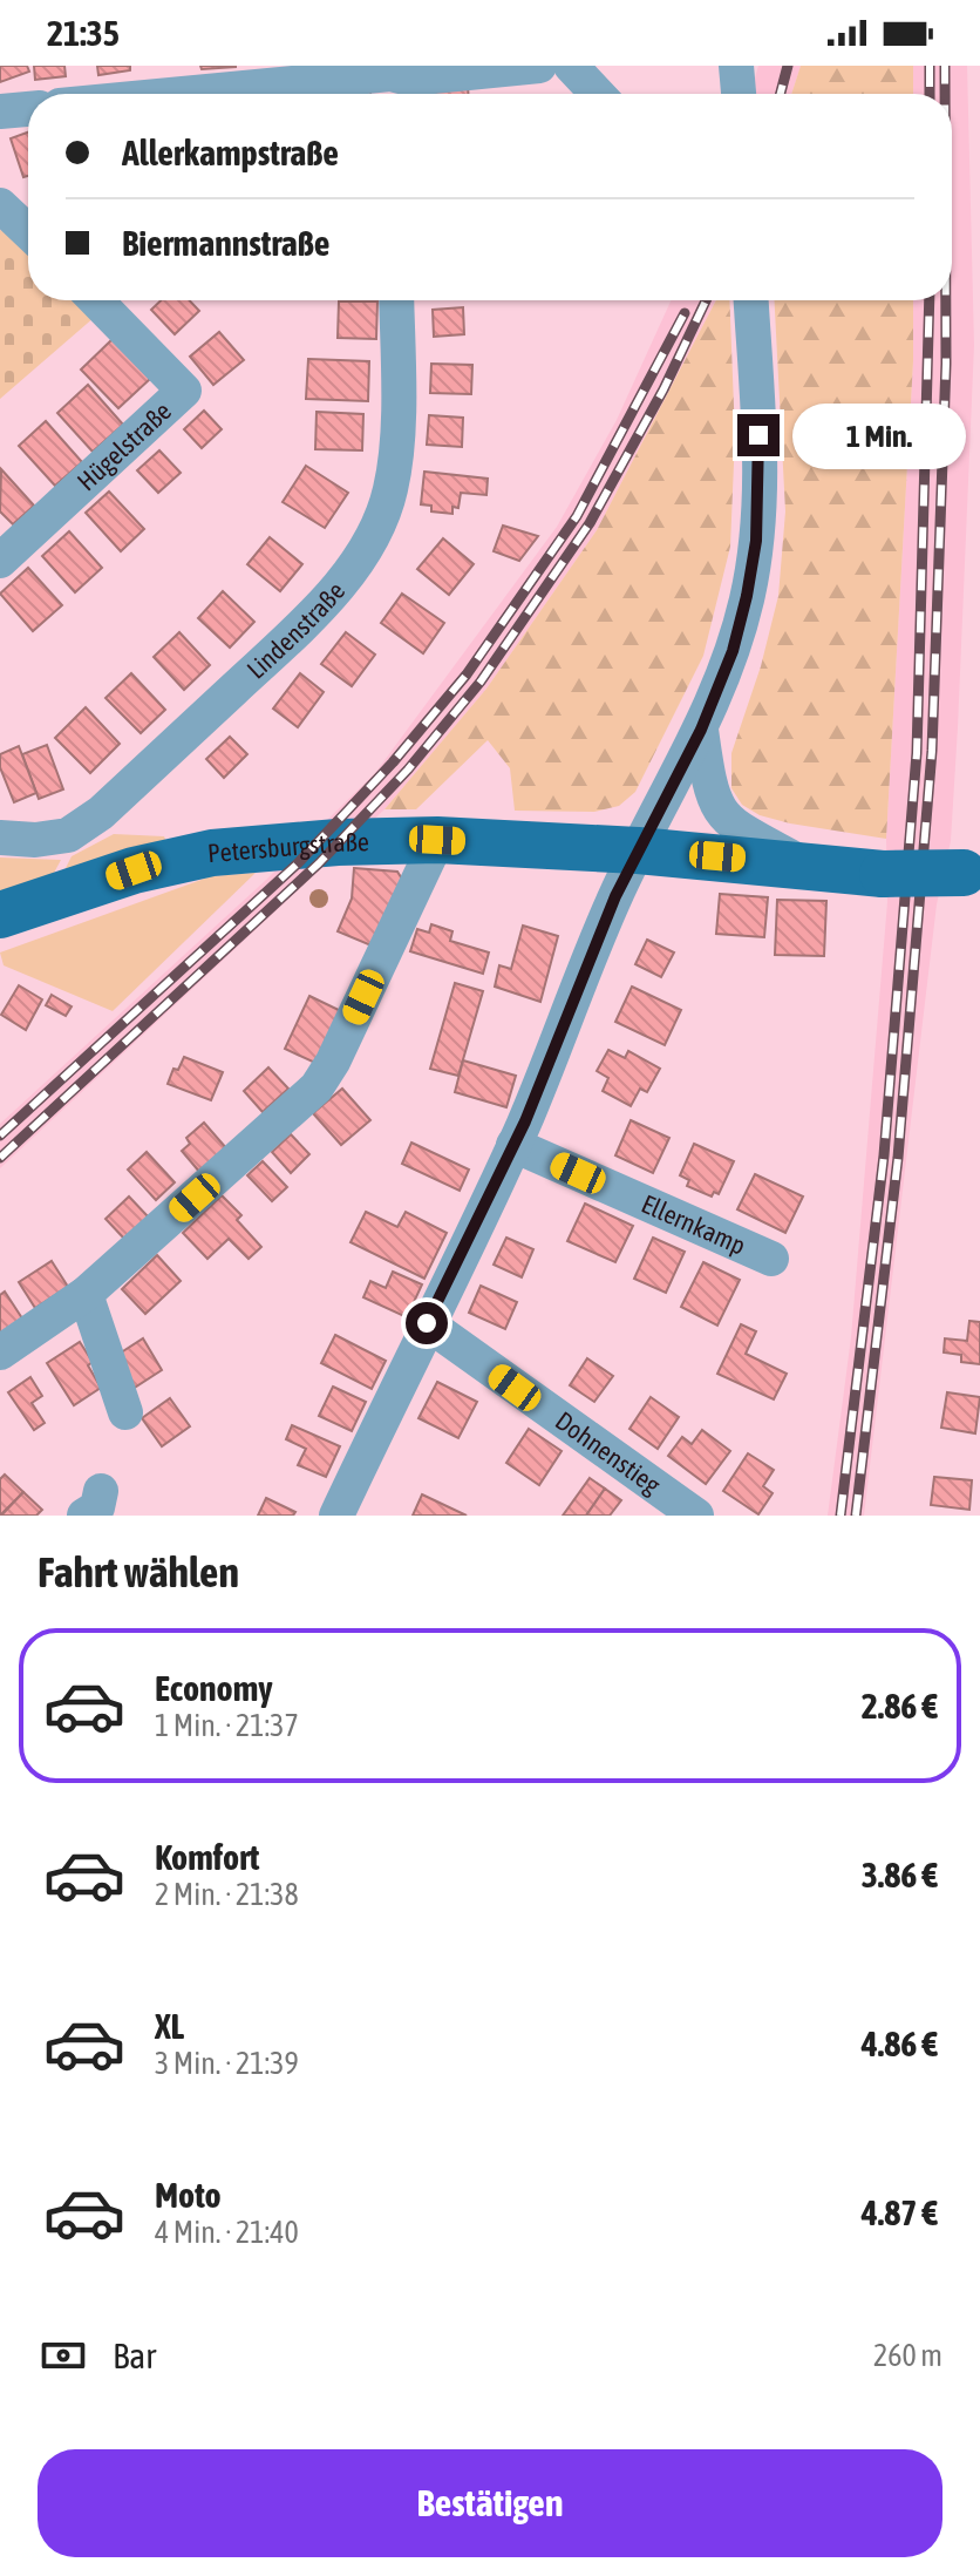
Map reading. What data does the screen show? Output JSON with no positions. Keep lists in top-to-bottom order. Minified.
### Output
{"streets":{"main road":["Petersburgstraße"],"street":["Hügelstraße","Lindenstraße","Ellernkamp","Dohnenstieg"]},"page":{"status":"21:35","banner":["Allerkampstraße","Biermannstraße"],"bubble":"1 Min.","heading":"Fahrt wählen","list":[{"name":"Economy","note":"1 Min. · 21:37","value":"2.86 €"},{"name":"Komfort","note":"2 Min. · 21:38","value":"3.86 €"},{"name":"XL","note":"3 Min. · 21:39","value":"4.86 €"},{"name":"Moto","note":"4 Min. · 21:40","value":"4.87 €"}],"pay":["Bar","260 m"],"buttons":"Bestätigen"}}
